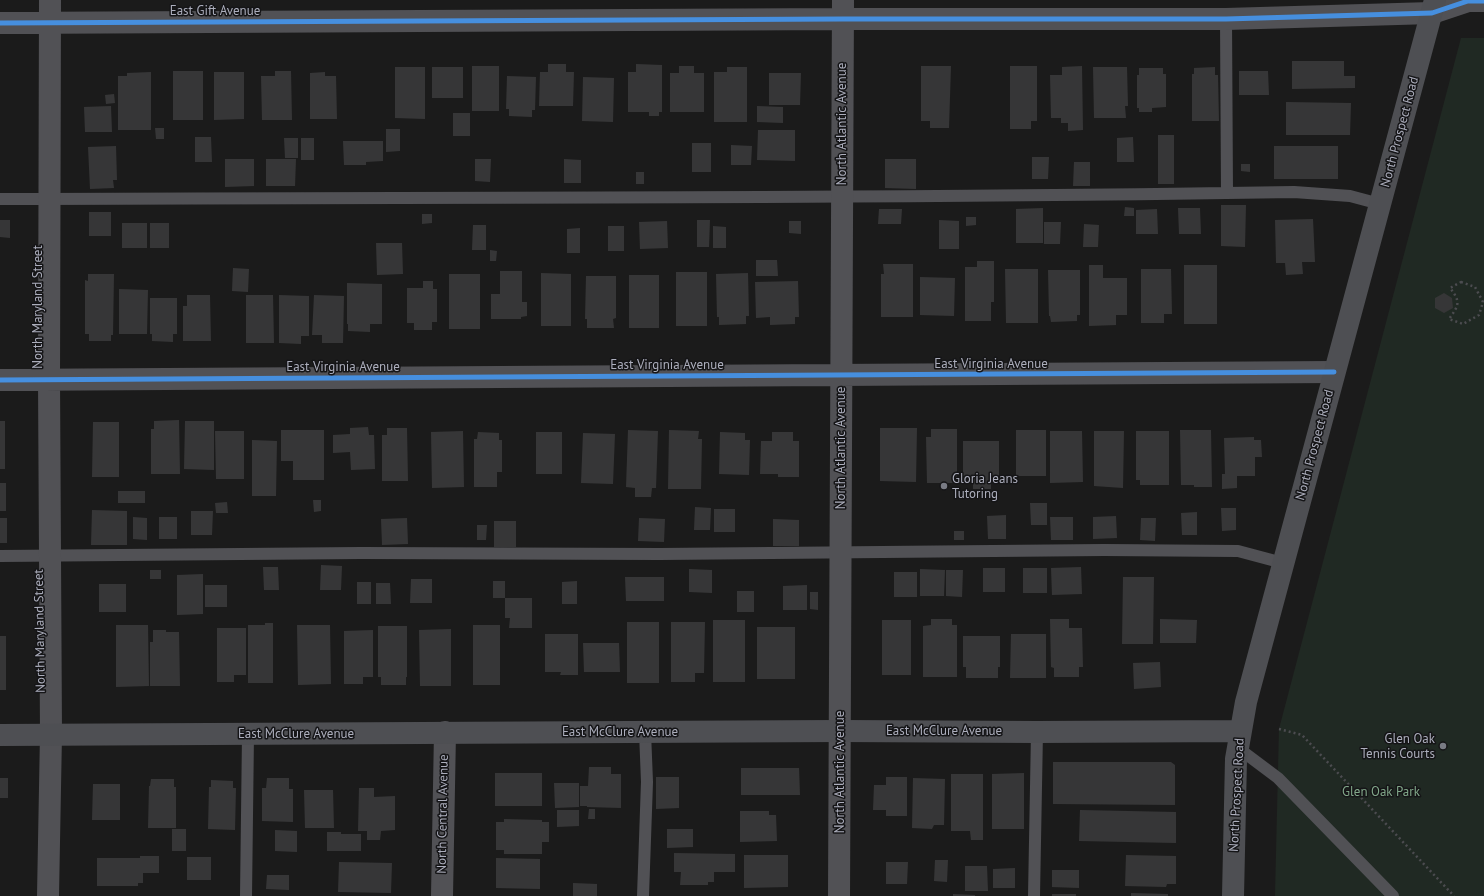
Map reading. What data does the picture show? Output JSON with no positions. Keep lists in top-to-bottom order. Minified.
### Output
{"streets":{"street":["East Gift Avenue","North Atlantic Avenue","North Prospect Road","North Maryland Street","East Virginia Avenue","East McClure Avenue","North Central Avenue"]},"crossings":[["East Gift Avenue","North Atlantic Avenue"],["East Gift Avenue","North Prospect Road"],["East Gift Avenue","North Maryland Street"],["North Atlantic Avenue","East Virginia Avenue"],["North Atlantic Avenue","East McClure Avenue"],["North Prospect Road","East Virginia Avenue"],["North Prospect Road","East McClure Avenue"],["North Maryland Street","East Virginia Avenue"],["North Maryland Street","East McClure Avenue"],["East McClure Avenue","North Central Avenue"]],"parks":["Glen Oak Park"],"places":["Gloria Jeans Tutoring","Glen Oak Tennis Courts"]}
